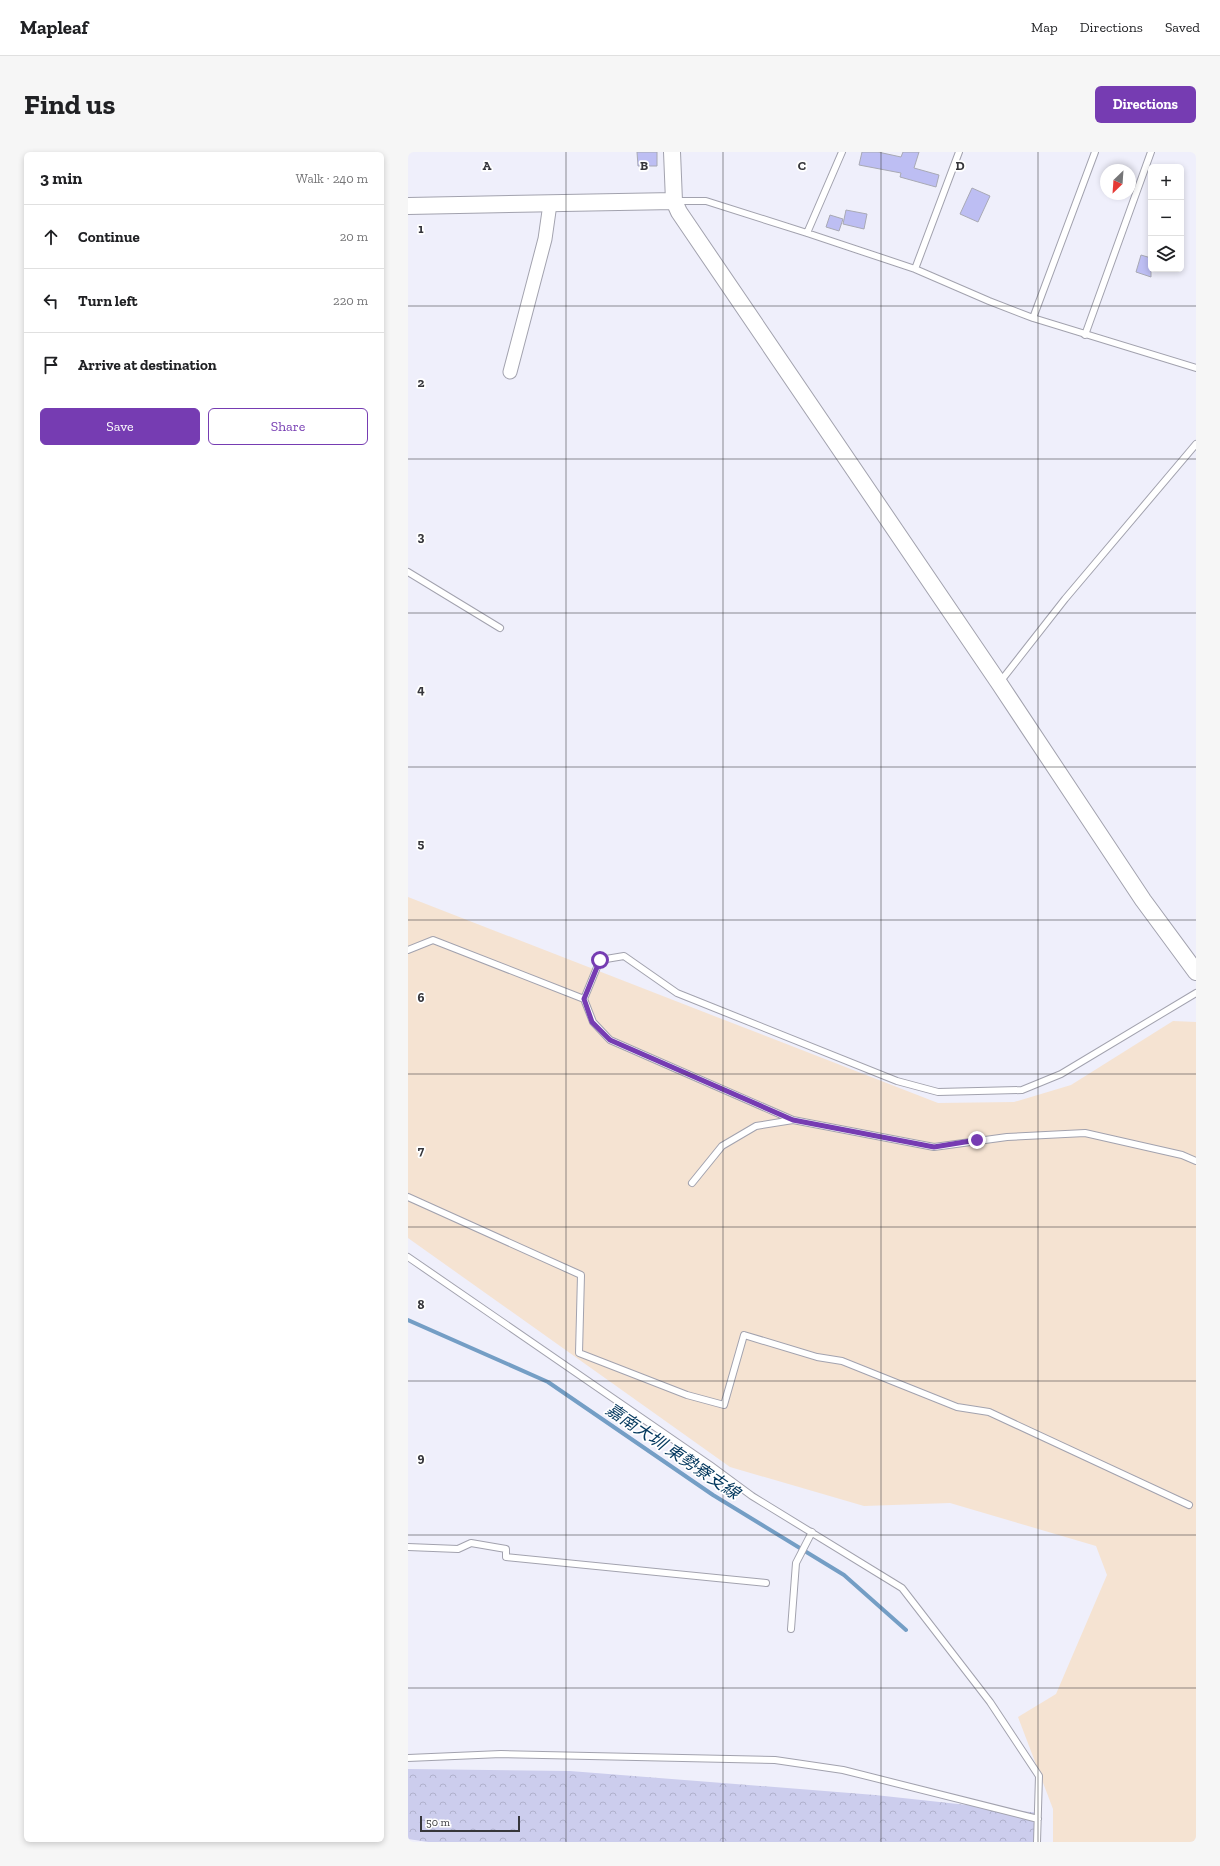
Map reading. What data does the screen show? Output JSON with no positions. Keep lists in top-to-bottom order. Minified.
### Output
{"water":["嘉南大圳 東勢寮支線"],"scale_bar":"50 m","north":"bottom left","page":{"header":"Mapleaf","nav":["Map","Directions","Saved"],"buttons":["Directions",["Save","Share"]],"title":"Find us","heading":["3 min","Walk · 240 m"],"map_buttons":["+","−"],"list":[["Continue","20 m"],["Turn left","220 m"],"Arrive at destination"],"scale":"50 m"},"grid":{"columns":["A","B","C","D"],"rows":["1","2","3","4","5","6","7","8","9"]}}
